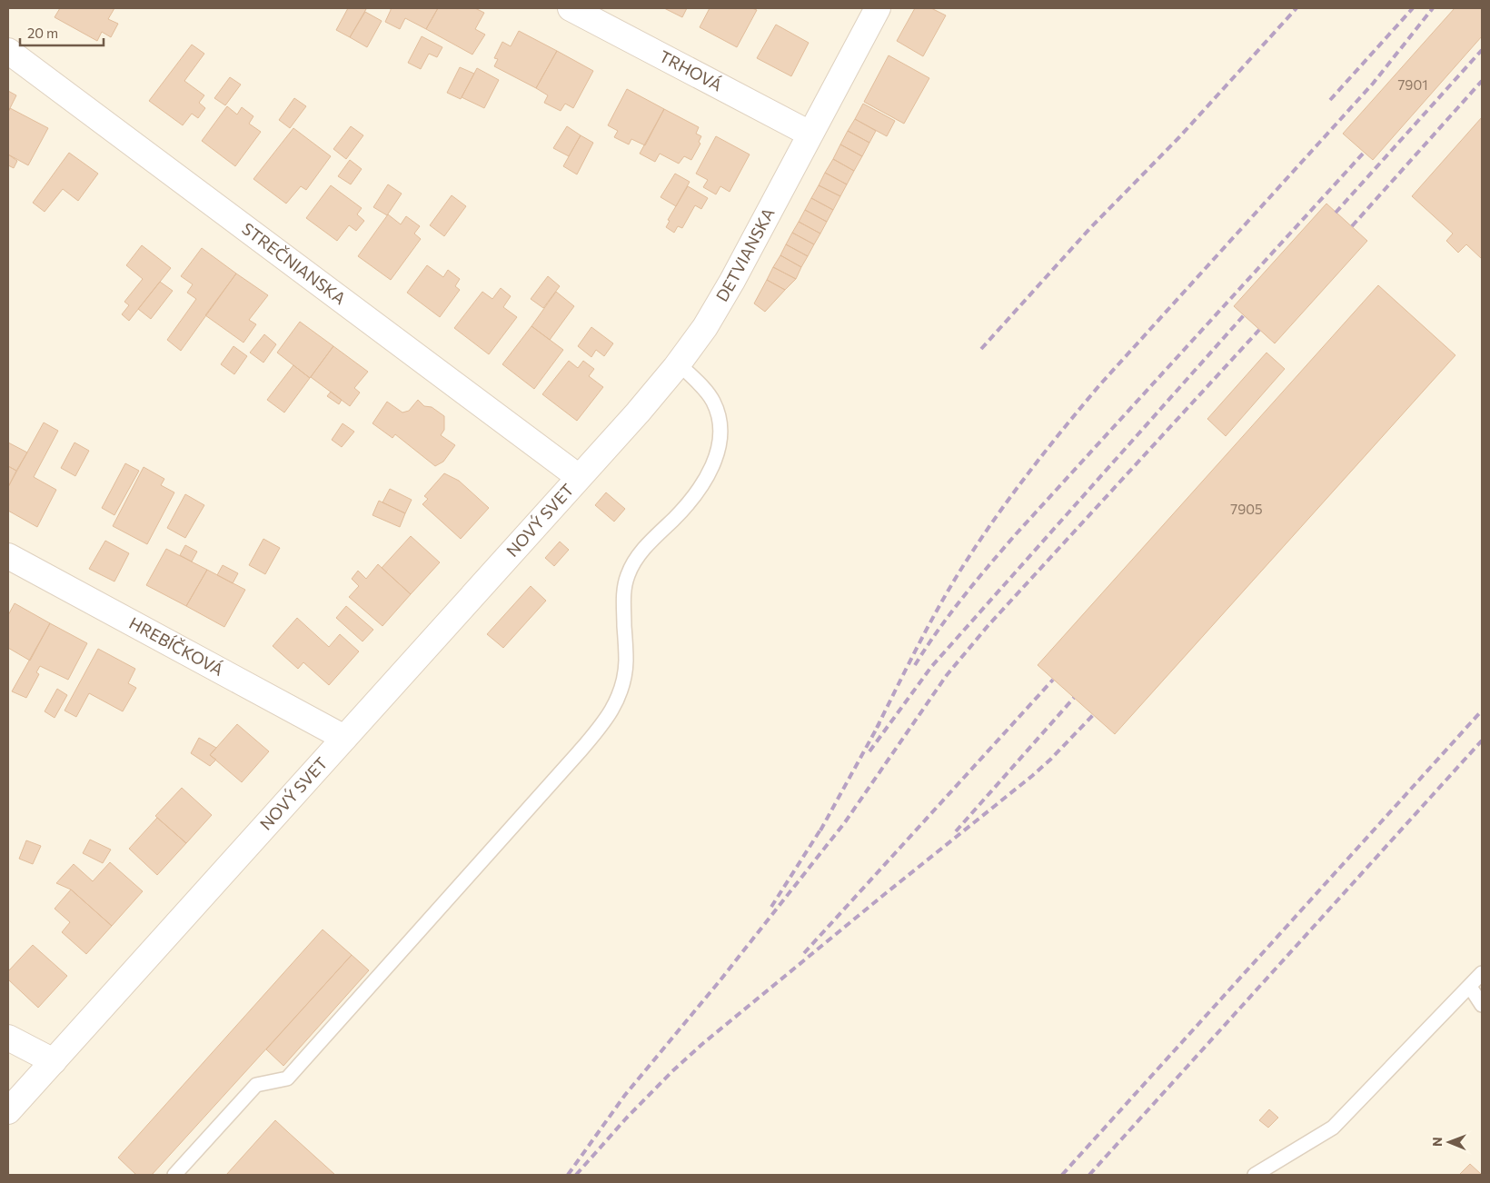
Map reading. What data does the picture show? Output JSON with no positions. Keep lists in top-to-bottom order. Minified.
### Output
{"streets":{"street":["TRHOVÁ","DETVIANSKA","STREČNIANSKA","NOVÝ SVET","HREBÍČKOVÁ"]},"crossings":[["TRHOVÁ","DETVIANSKA"],["DETVIANSKA","STREČNIANSKA"],["DETVIANSKA","NOVÝ SVET"],["STREČNIANSKA","NOVÝ SVET"],["NOVÝ SVET","HREBÍČKOVÁ"]],"house_numbers":["7901","7905"],"scale_bar":"20 m","north":"left"}
